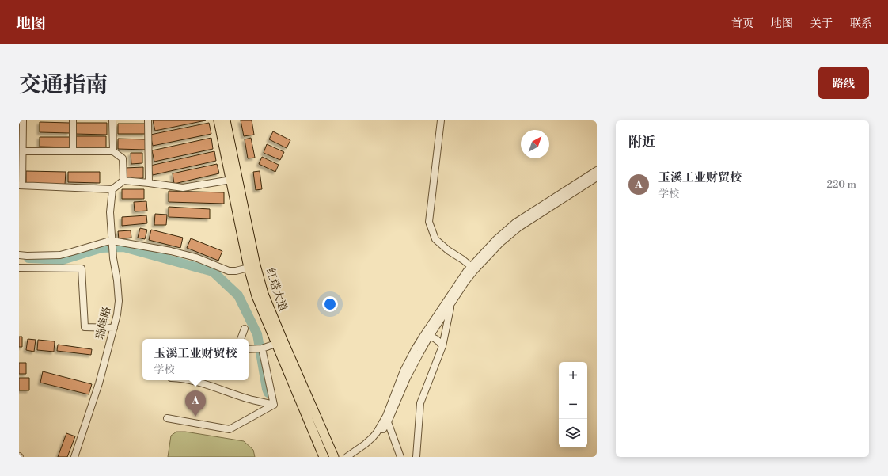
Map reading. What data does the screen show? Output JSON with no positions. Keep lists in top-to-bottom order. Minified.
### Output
{"streets":{"main road":["红塔大道"],"street":["瑞峰路"]},"north":"top right","page":{"header":"地图","nav":["首页","地图","关于","联系"],"title":"交通指南","buttons":"路线","heading":"附近","list":[{"mark":"A","name":"玉溪工业财贸校","note":"学校","value":"220 m"}],"popup":["玉溪工业财贸校","学校"],"map_buttons":["+","−"],"pins":"A"}}
